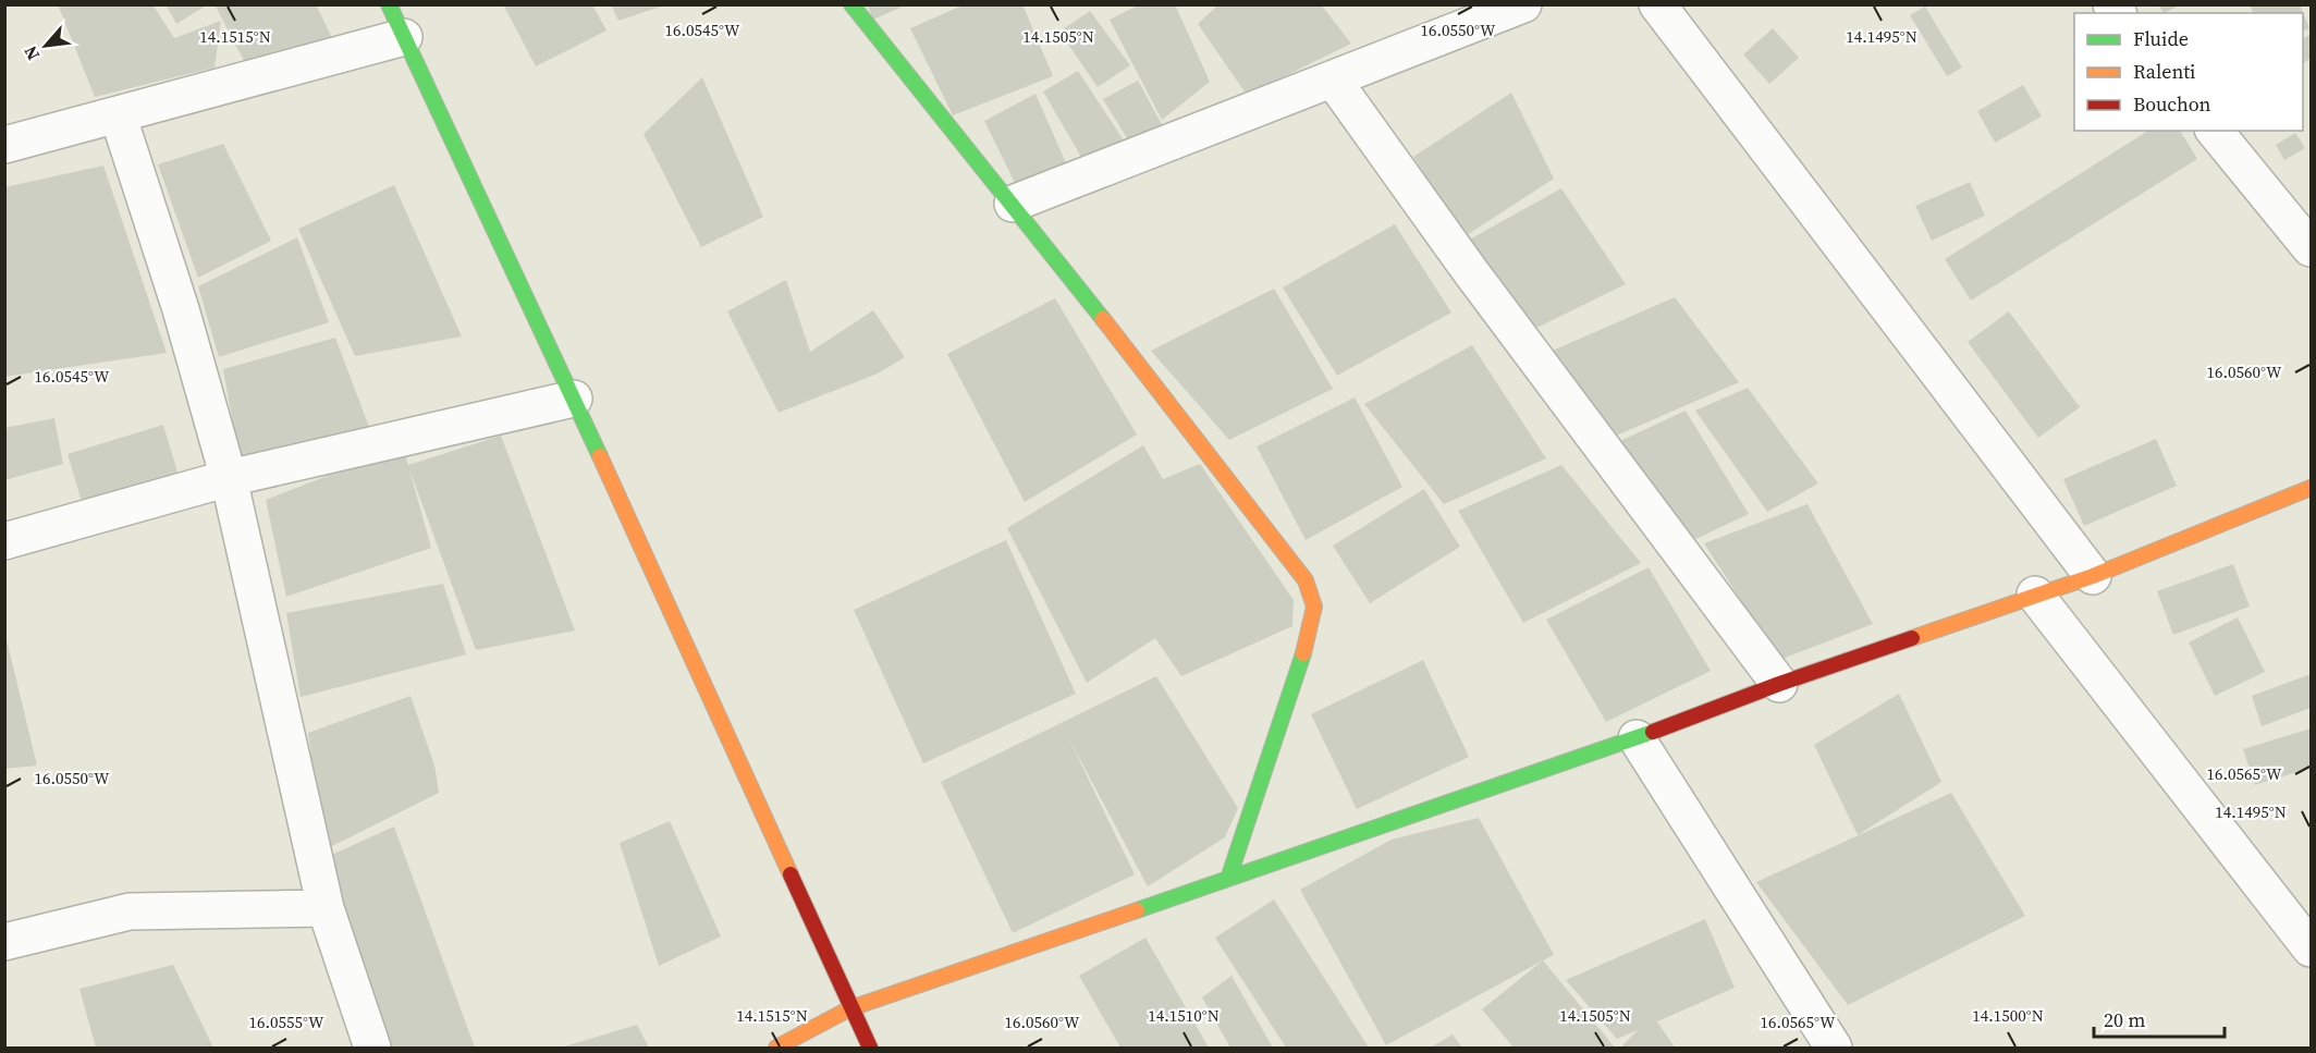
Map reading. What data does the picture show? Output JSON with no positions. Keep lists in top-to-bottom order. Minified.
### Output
{"legend":["Fluide","Ralenti","Bouchon"],"scale_bar":"20 m","north":"bottom left","coordinates":["16.0545°W","16.0550°W","14.1515°N","14.1505°N","14.1495°N","16.0560°W","16.0565°W","14.1510°N","14.1500°N","16.0555°W"]}
